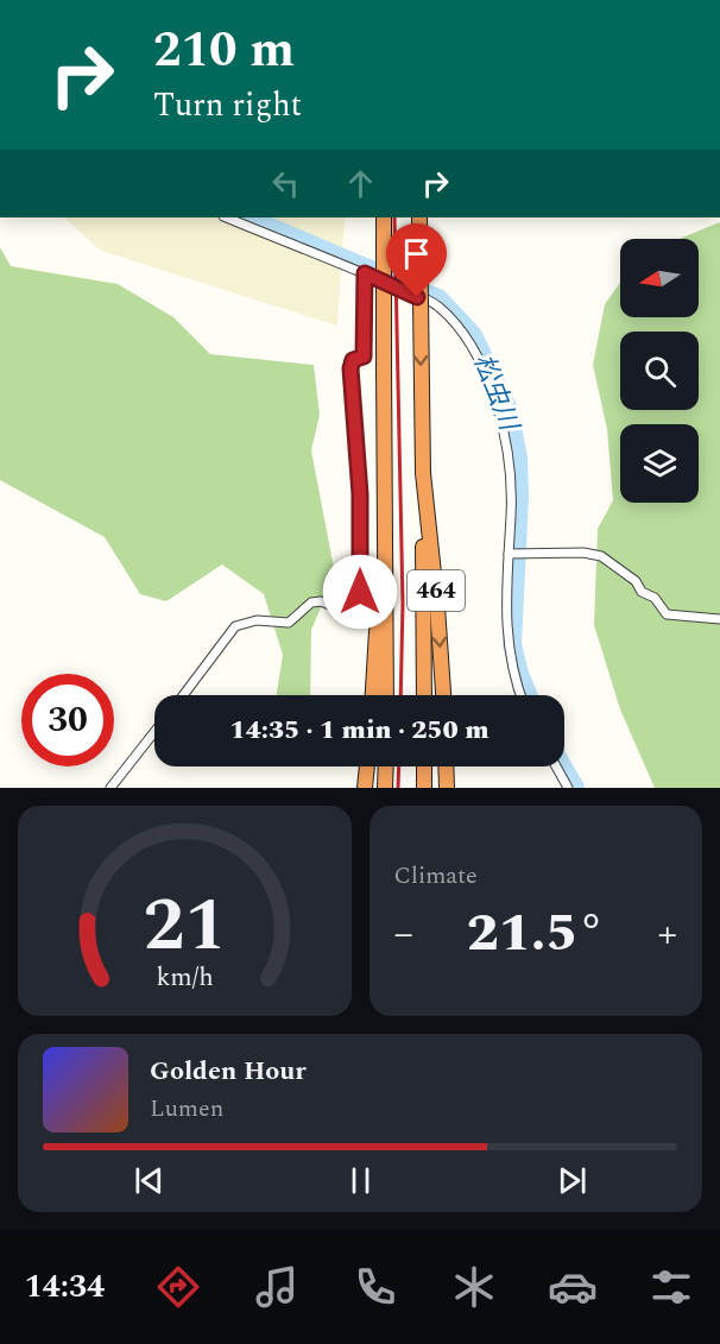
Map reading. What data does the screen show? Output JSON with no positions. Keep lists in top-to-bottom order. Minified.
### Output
{"streets":{"highway":["464"]},"water":["松虫川"],"north":"left","page":{"turn":["210 m","Turn right"],"limit":"30","trip":"14:35 · 1 min · 250 m","tile":"Climate","heat":["−","21.5°","+"],"song":["Golden Hour","Lumen"],"tabs":"14:34","gauge":["21","km/h"]}}
